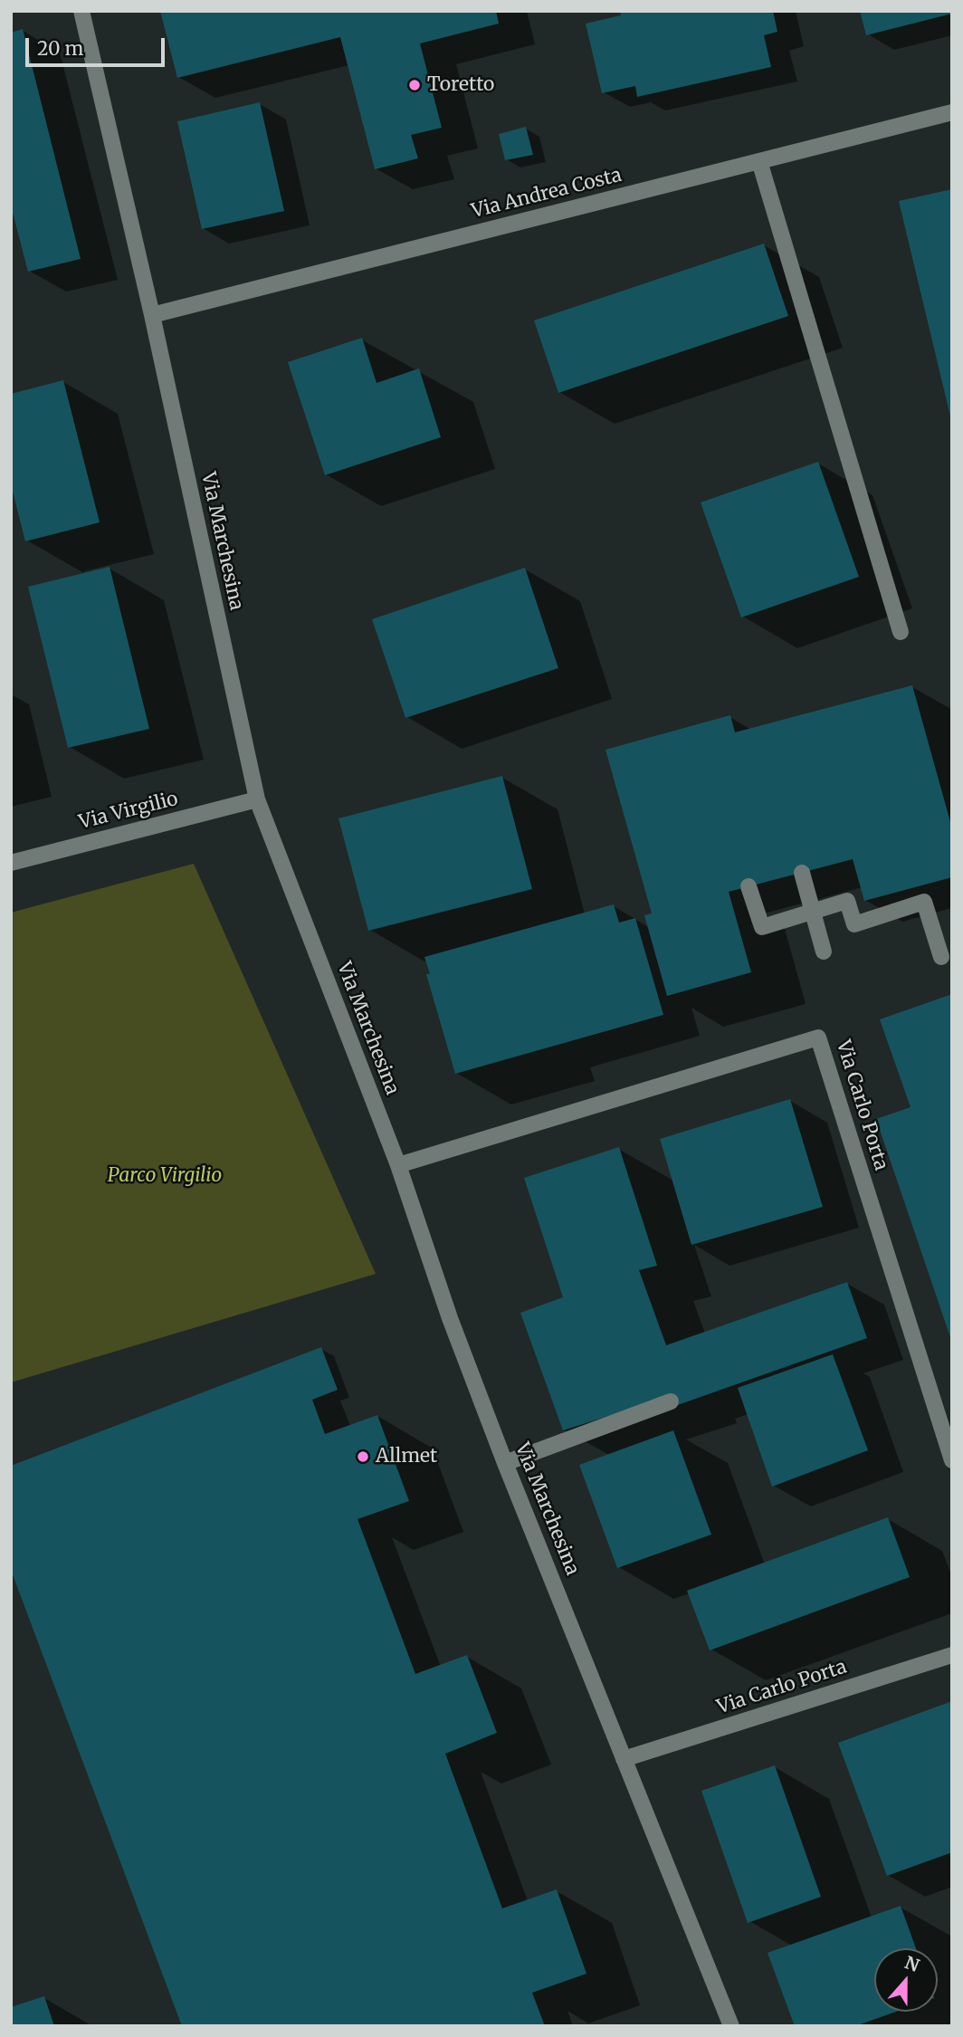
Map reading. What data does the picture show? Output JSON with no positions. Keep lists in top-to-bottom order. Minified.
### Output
{"streets":{"street":["Via Andrea Costa","Via Marchesina","Via Virgilio","Via Carlo Porta"]},"crossings":[["Via Andrea Costa","Via Marchesina"],["Via Marchesina","Via Virgilio"],["Via Marchesina","Via Carlo Porta"]],"parks":["Parco Virgilio"],"places":["Toretto","Allmet"],"scale_bar":"20 m","north":"top"}
